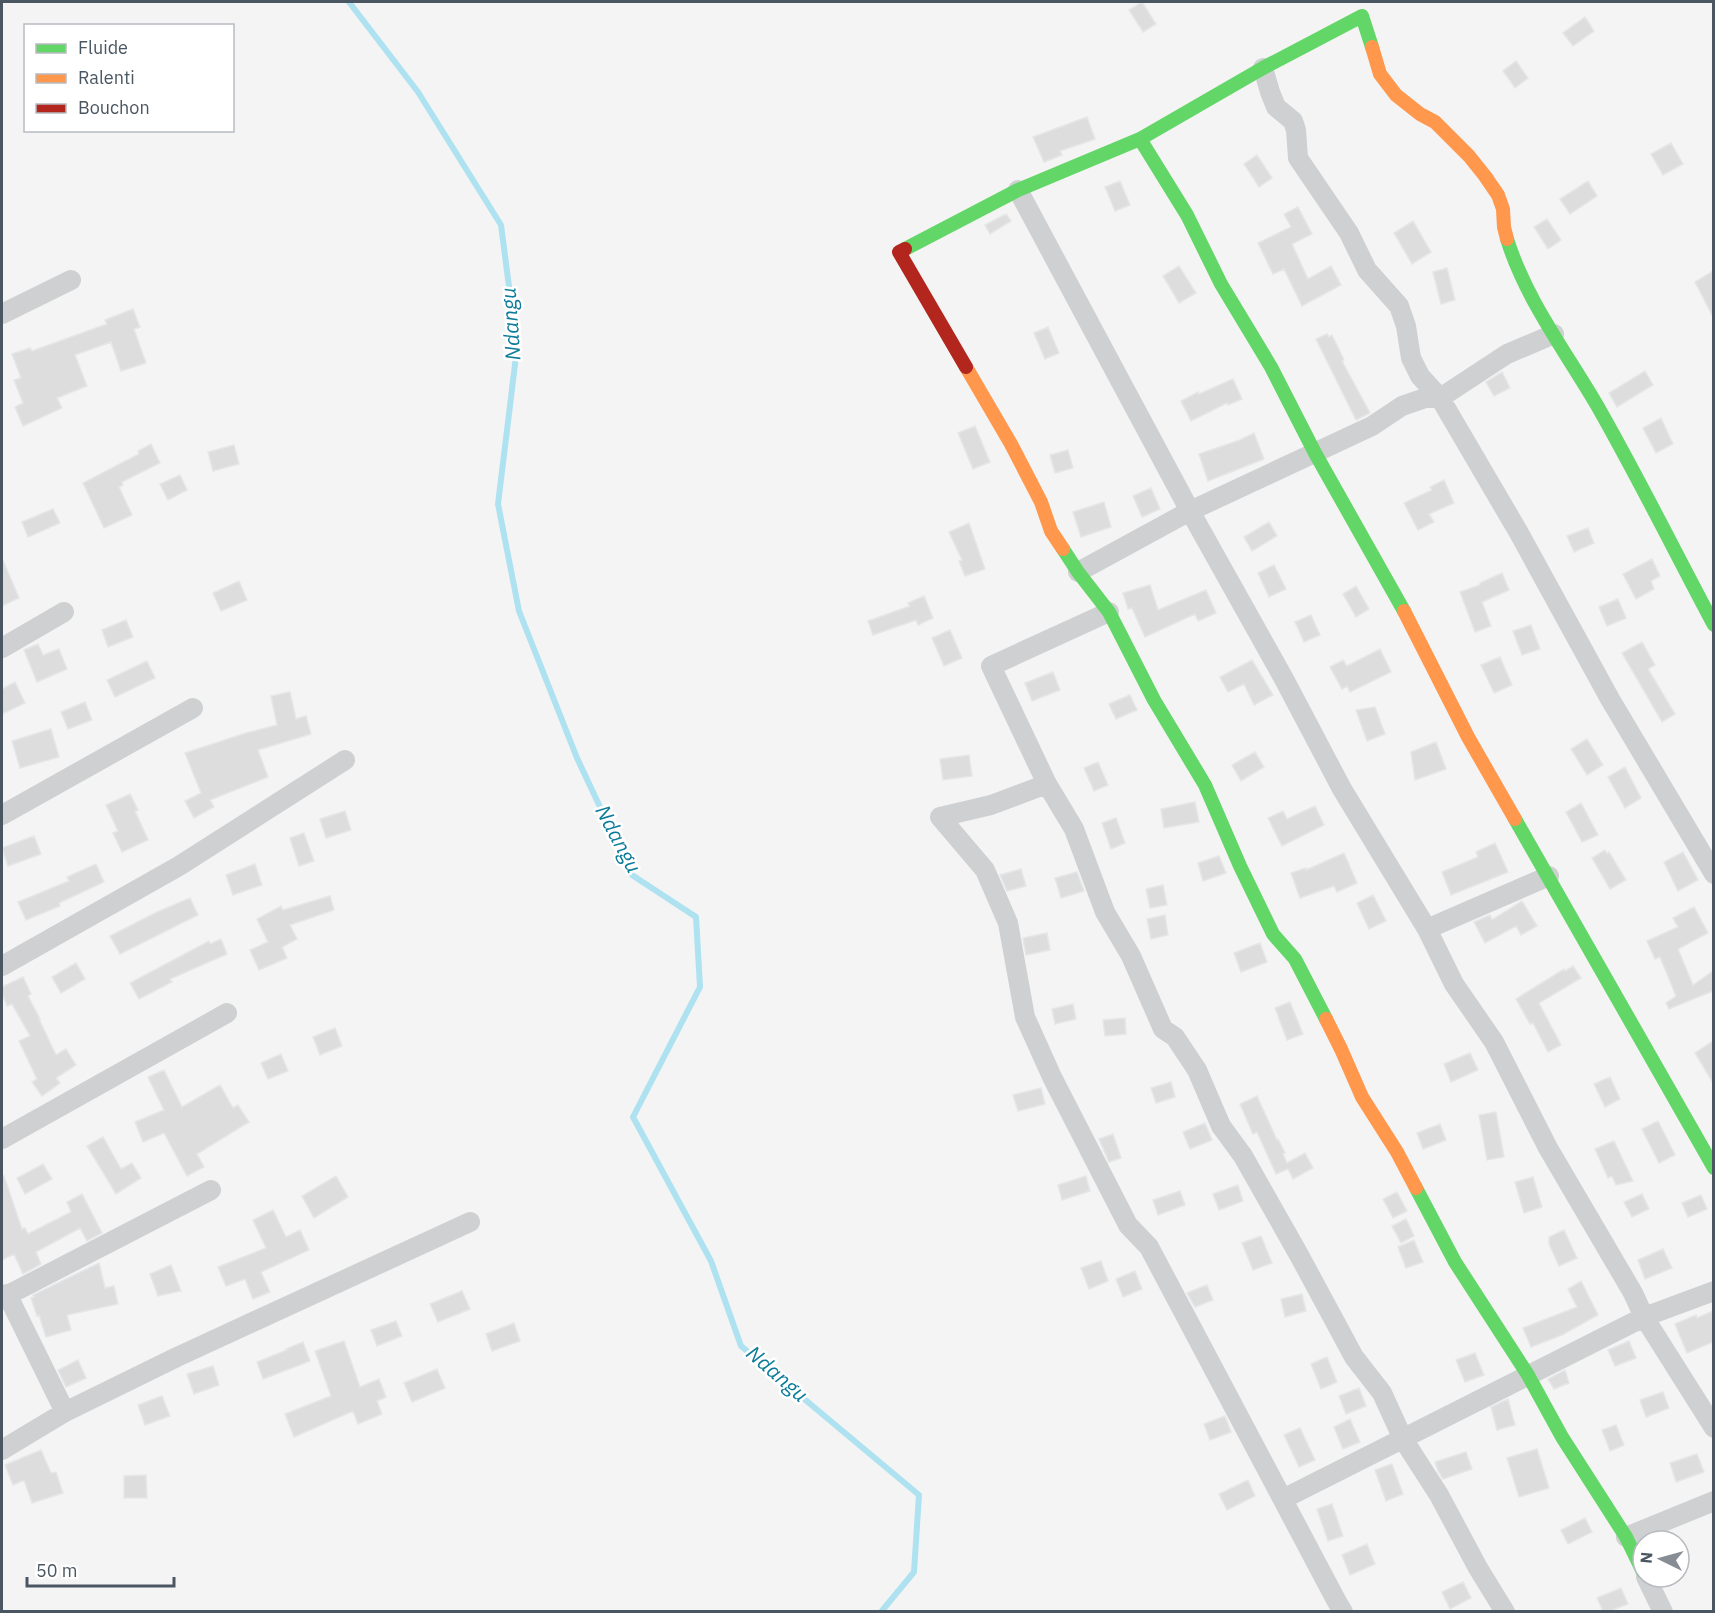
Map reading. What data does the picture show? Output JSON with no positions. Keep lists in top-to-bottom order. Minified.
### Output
{"water":["Ndangu"],"legend":["Fluide","Ralenti","Bouchon"],"scale_bar":"50 m","north":"left"}
